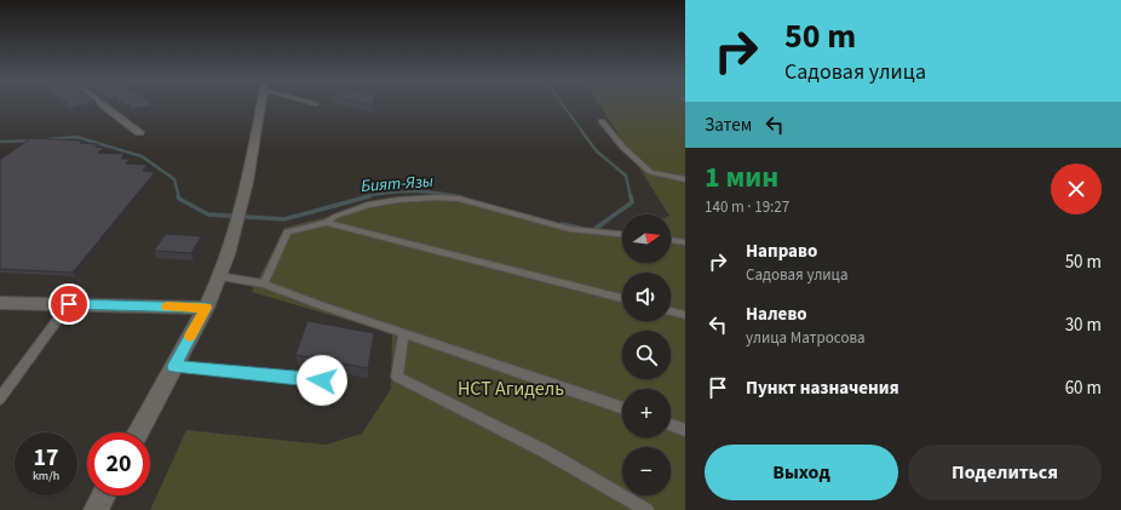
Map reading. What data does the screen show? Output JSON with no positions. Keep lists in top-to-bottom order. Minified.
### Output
{"water":["Бият-Язы"],"parks":["НСТ Агидель"],"north":"right","page":{"turn":["50 m","Садовая улица"],"then":"Затем","heading":["1 мин","140 m · 19:27"],"map_buttons":["+","−"],"list":[{"name":"Направо","note":"Садовая улица","value":"50 m"},{"name":"Налево","note":"улица Матросова","value":"30 m"},{"name":"Пункт назначения","value":"60 m"}],"speed":"17 km/h","limit":"20","buttons":["Выход","Поделиться"]}}
